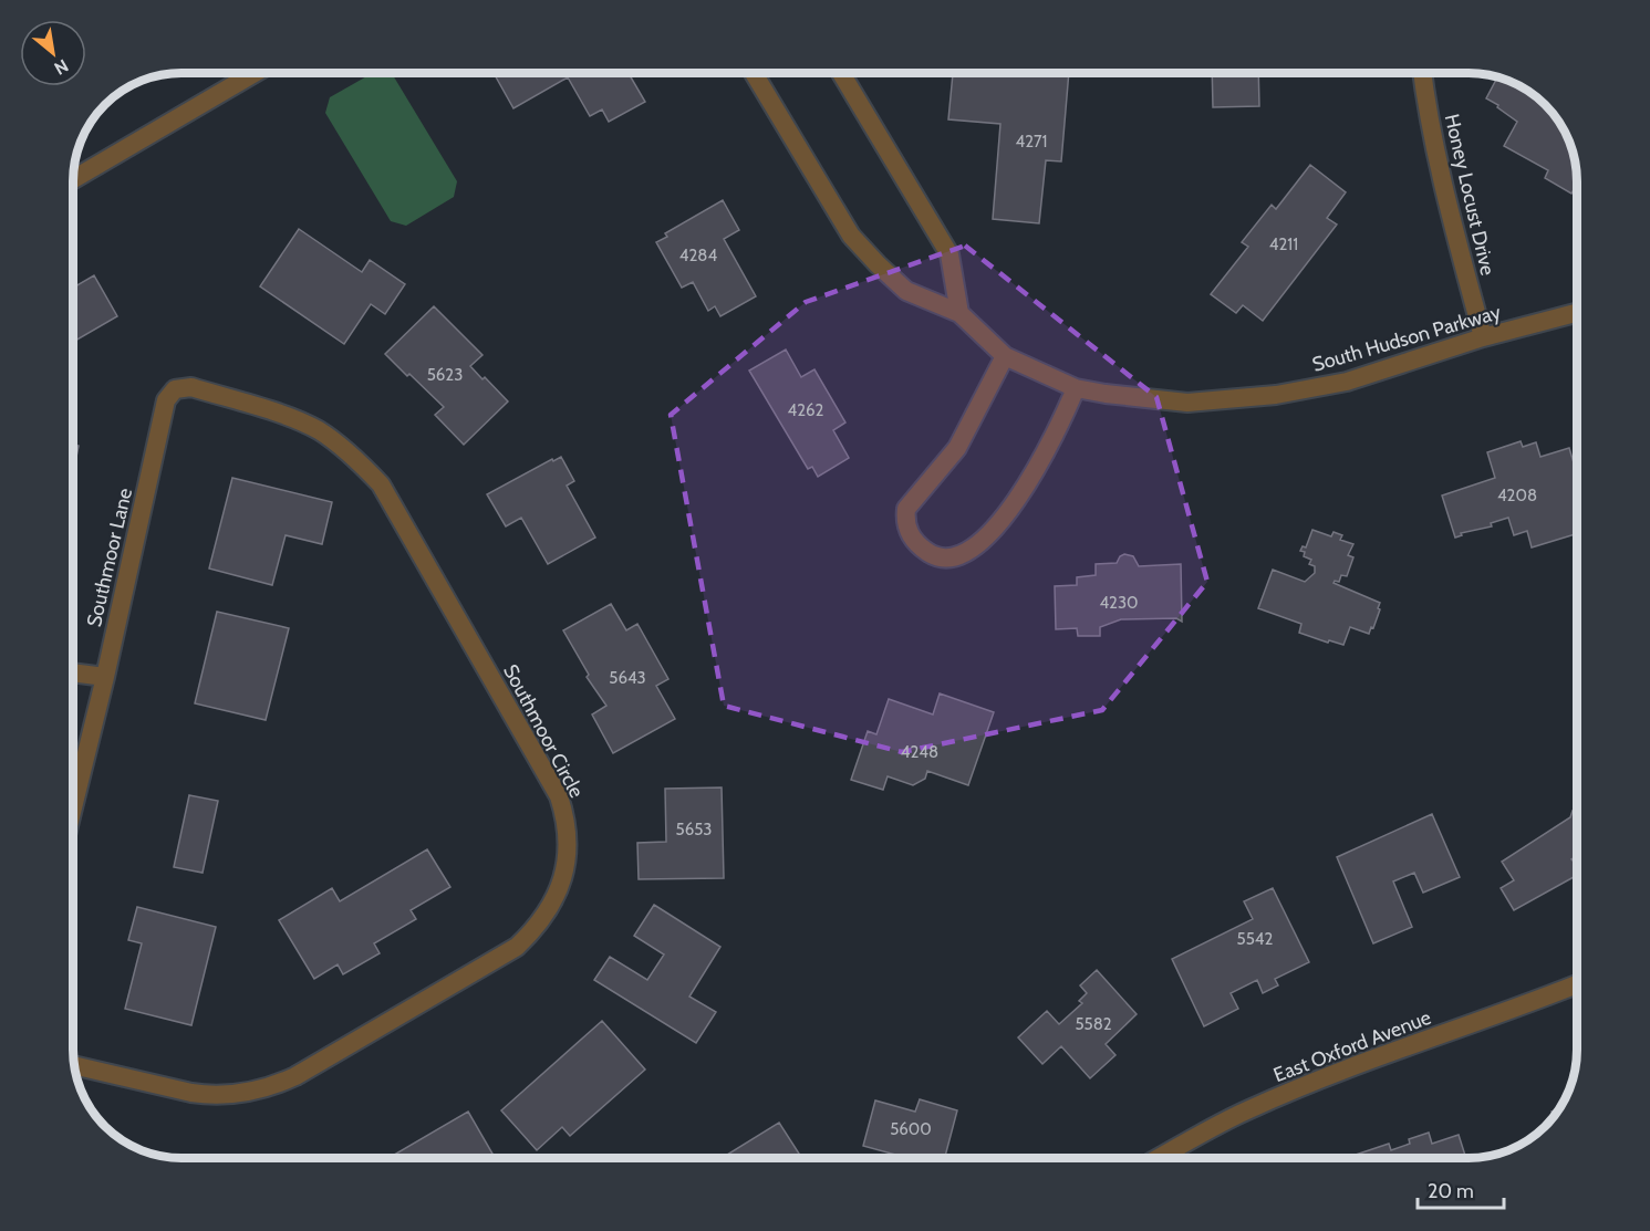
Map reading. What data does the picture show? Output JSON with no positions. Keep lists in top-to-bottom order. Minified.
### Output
{"streets":{"street":["Honey Locust Drive","South Hudson Parkway","Southmoor Lane","Southmoor Circle","East Oxford Avenue"]},"crossings":[["Honey Locust Drive","South Hudson Parkway"],["Southmoor Lane","Southmoor Circle"]],"house_numbers":["4271","4211","4284","5623","4262","4208","4230","5643","4248","5653","5542","5582","5600"],"scale_bar":"20 m","north":"bottom right"}
